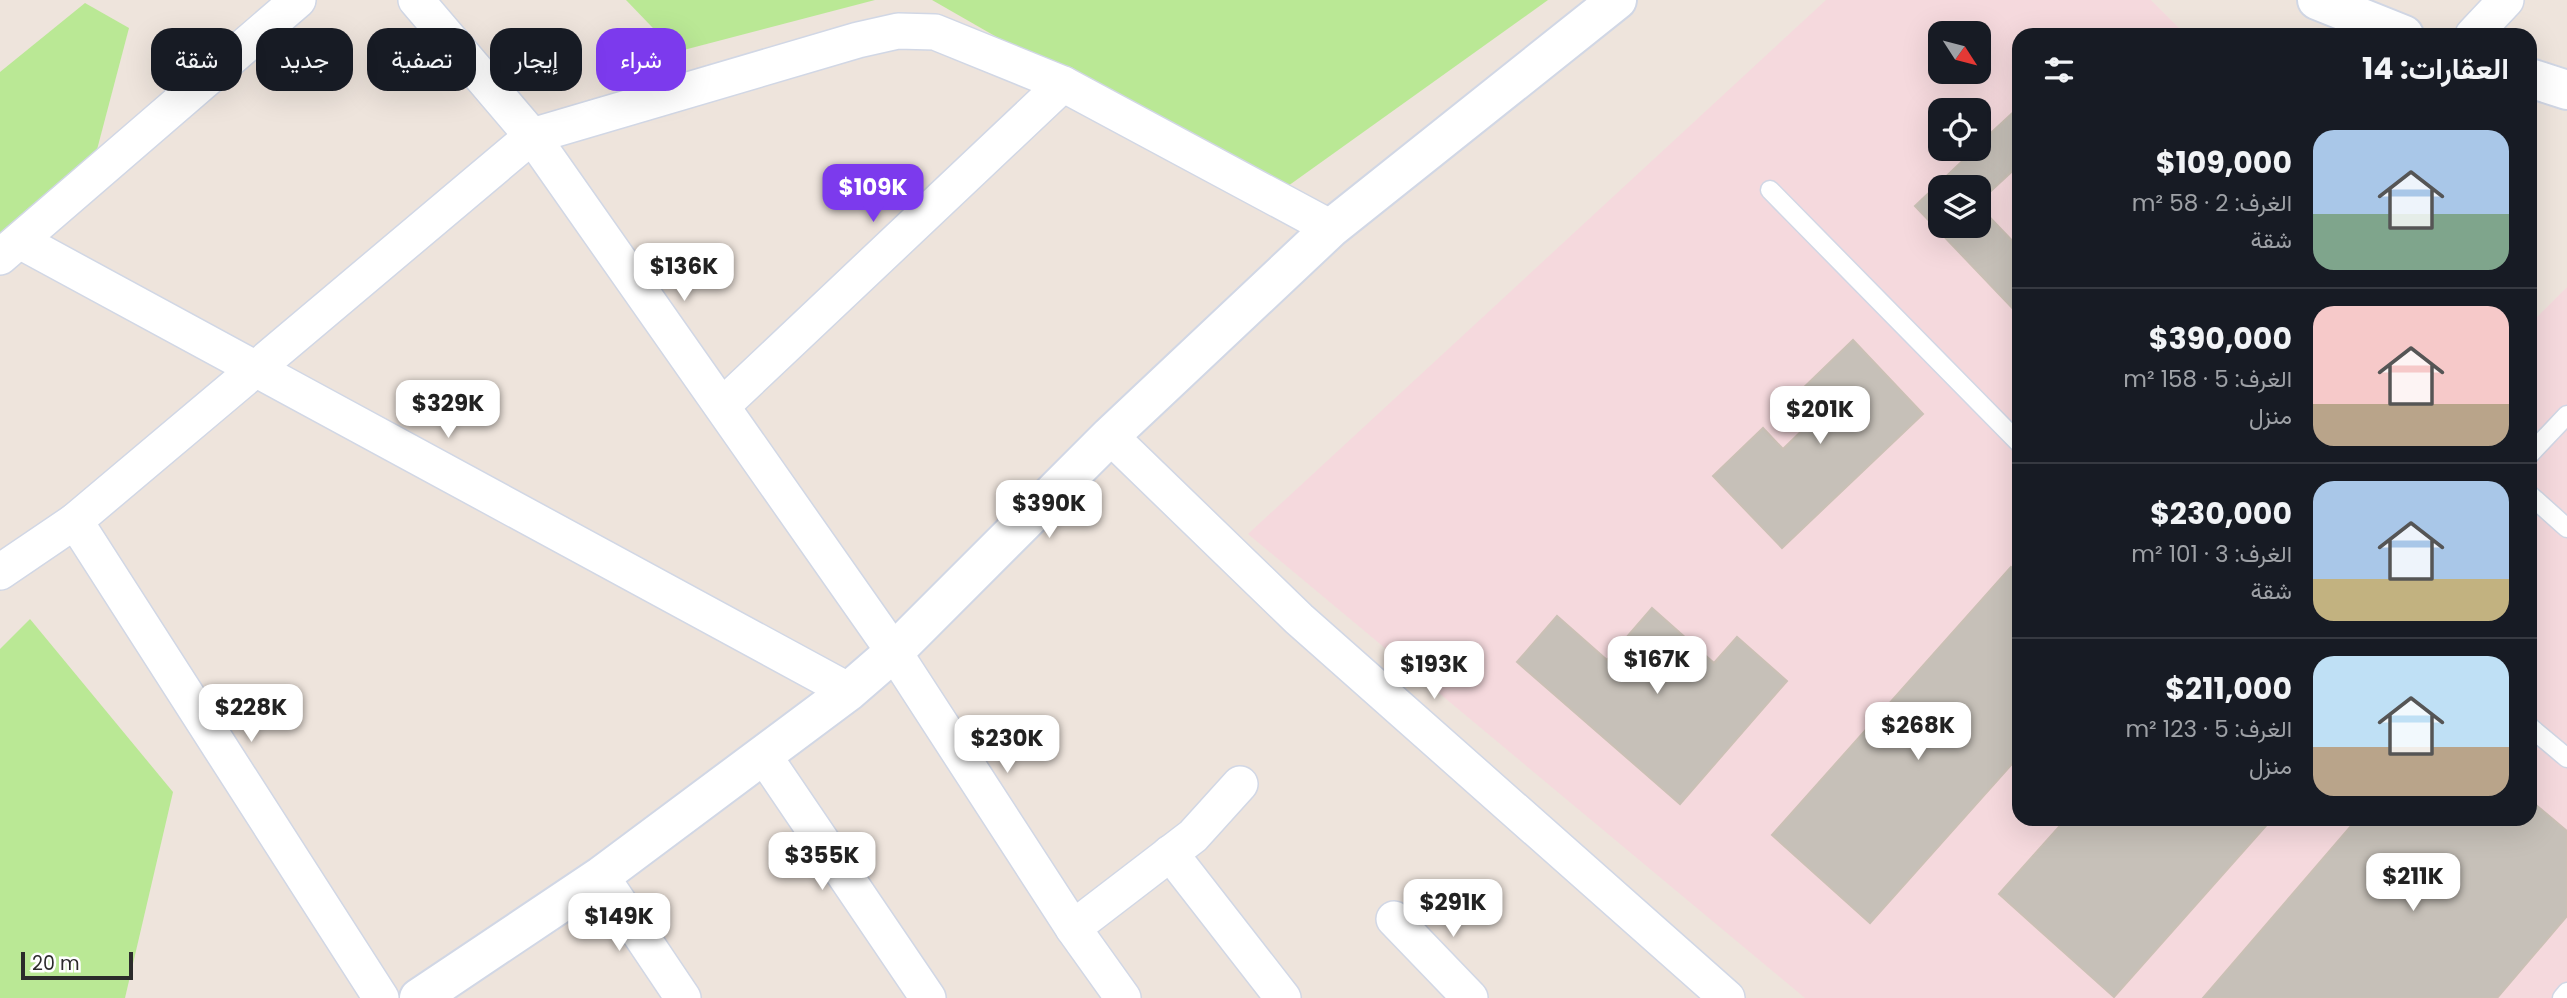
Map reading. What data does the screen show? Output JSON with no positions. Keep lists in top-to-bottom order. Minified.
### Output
{"scale_bar":"20 m","north":"bottom right","page":{"chip":["شراء","إيجار","تصفية","جديد","شقة"],"heading":"العقارات: 14","list":[{"name":"$109,000","note":"الغرف: 2 · 58 m² · شقة"},{"name":"$390,000","note":"الغرف: 5 · 158 m² · منزل"},{"name":"$230,000","note":"الغرف: 3 · 101 m² · شقة"},{"name":"$211,000","note":"الغرف: 5 · 123 m² · منزل"}],"price":["$109K","$136K","$329K","$201K","$390K","$167K","$193K","$228K","$268K","$230K","$355K","$211K","$291K","$149K"],"scale":"20 m"}}
